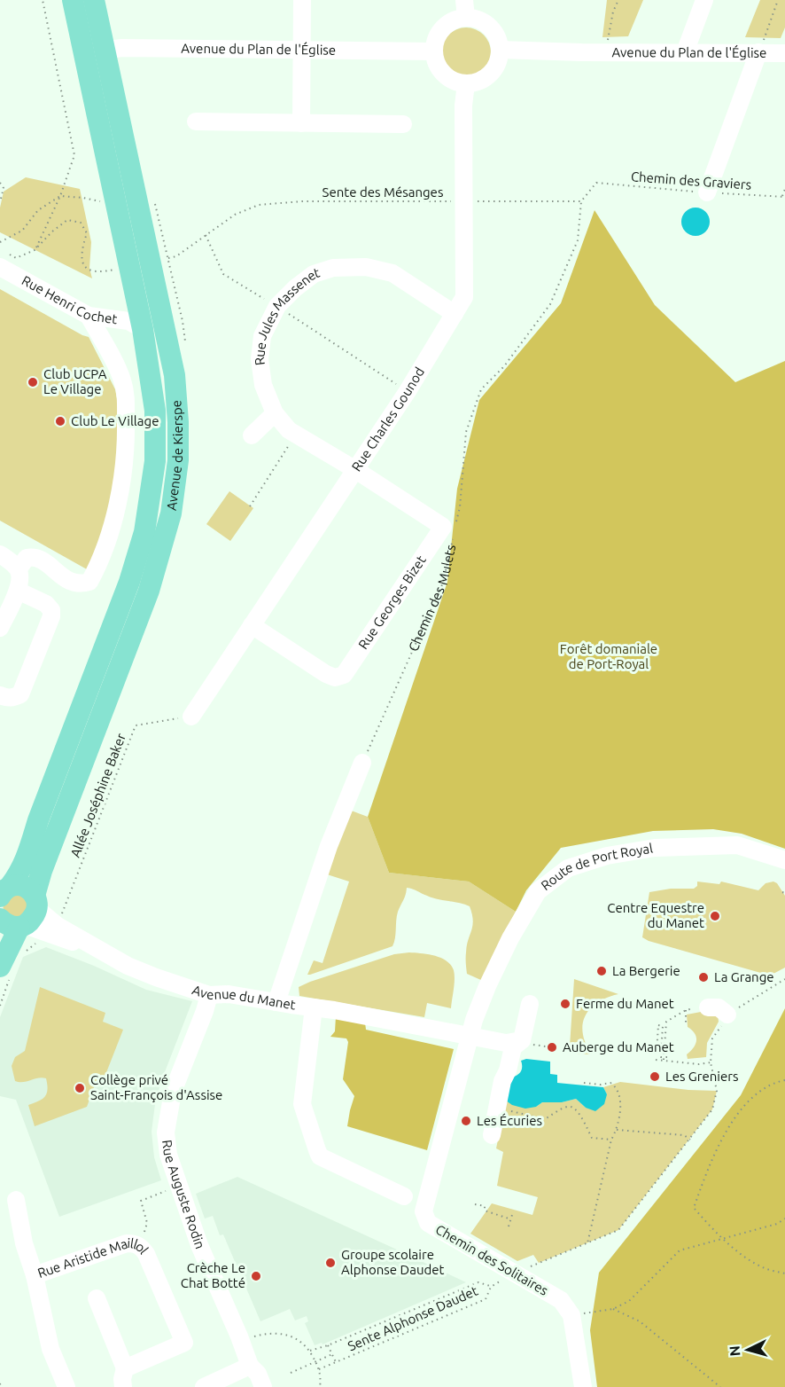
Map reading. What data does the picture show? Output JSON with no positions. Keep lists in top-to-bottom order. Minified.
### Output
{"streets":{"main road":["Avenue de Kierspe"],"street":["Avenue du Plan de l'Église","Rue Henri Cochet","Rue Jules Massenet","Rue Charles Gounod","Rue Georges Bizet","Route de Port Royal","Avenue du Manet","Rue Auguste Rodin","Chemin des Solitaires","Rue Aristide Maillol"],"path":["Chemin des Graviers","Sente des Mésanges","Chemin des Mulets","Allée Joséphine Baker","Sente Alphonse Daudet"]},"crossings":[["Avenue du Plan de l'Église","Rue Charles Gounod"],["Avenue du Plan de l'Église","Avenue de Kierspe"],["Chemin des Graviers","Sente des Mésanges"],["Chemin des Graviers","Chemin des Mulets"],["Sente des Mésanges","Rue Charles Gounod"],["Sente des Mésanges","Chemin des Mulets"],["Rue Henri Cochet","Avenue de Kierspe"],["Rue Jules Massenet","Rue Charles Gounod"],["Rue Jules Massenet","Rue Georges Bizet"],["Rue Charles Gounod","Rue Georges Bizet"],["Rue Charles Gounod","Allée Joséphine Baker"],["Avenue de Kierspe","Avenue du Manet"],["Allée Joséphine Baker","Avenue du Manet"],["Route de Port Royal","Avenue du Manet"],["Route de Port Royal","Chemin des Solitaires"],["Avenue du Manet","Rue Auguste Rodin"],["Avenue du Manet","Chemin des Solitaires"],["Chemin des Solitaires","Sente Alphonse Daudet"]],"parks":["Forêt domaniale de Port-Royal"],"places":["Club UCPA Le Village","Club Le Village","Centre Equestre du Manet","La Bergerie","La Grange","Ferme du Manet","Auberge du Manet","Les Greniers","Collège privé Saint-François d'Assise","Les Écuries","Groupe scolaire Alphonse Daudet","Crèche Le Chat Botté"],"north":"left"}
